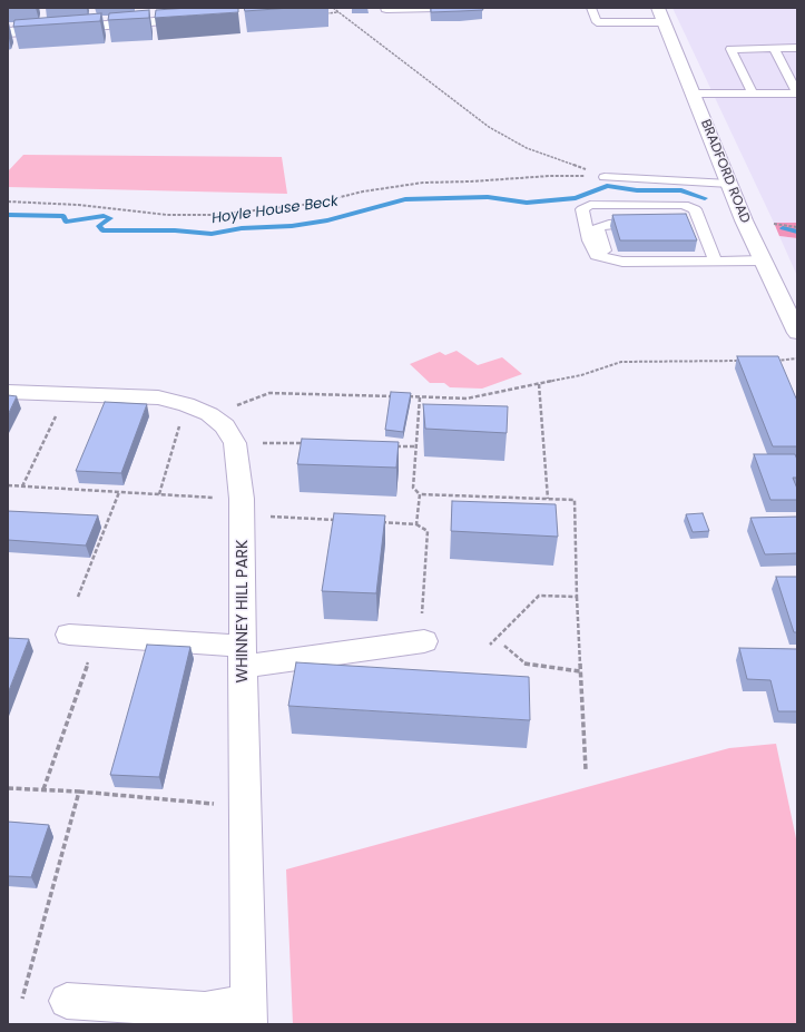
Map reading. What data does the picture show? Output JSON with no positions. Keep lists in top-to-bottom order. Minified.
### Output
{"streets":{"street":["BRADFORD ROAD","WHINNEY HILL PARK"]},"water":["Hoyle House Beck"]}
